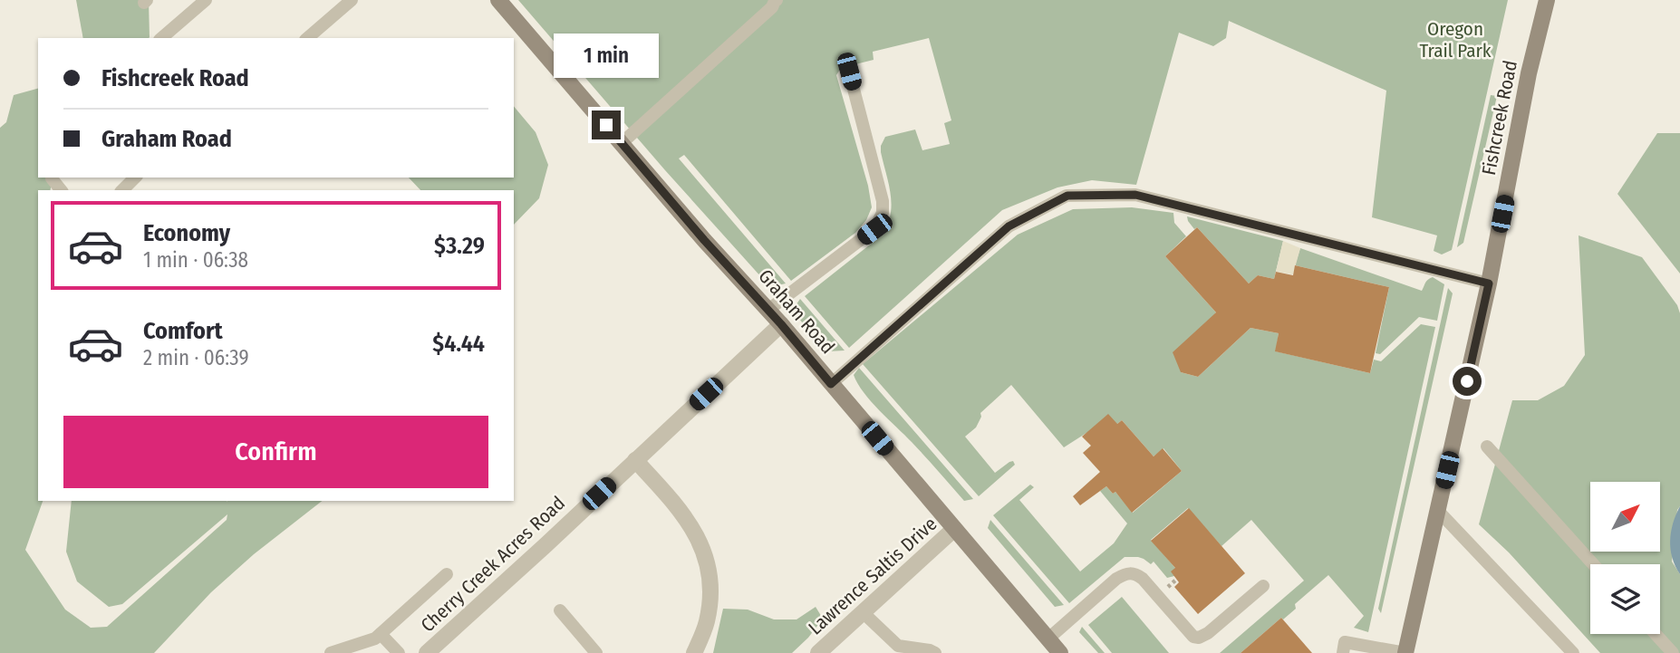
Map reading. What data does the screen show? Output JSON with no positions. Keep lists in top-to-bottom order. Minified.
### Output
{"streets":{"main road":["Fishcreek Road","Graham Road"],"street":["Cherry Creek Acres Road","Lawrence Saltis Drive"]},"crossings":[["Graham Road","Cherry Creek Acres Road"],["Graham Road","Lawrence Saltis Drive"]],"parks":["Oregon Trail Park"],"north":"top right","page":{"bubble":"1 min","banner":["Fishcreek Road","Graham Road"],"list":[{"name":"Economy","note":"1 min · 06:38","value":"$3.29"},{"name":"Comfort","note":"2 min · 06:39","value":"$4.44"}],"buttons":"Confirm"}}
